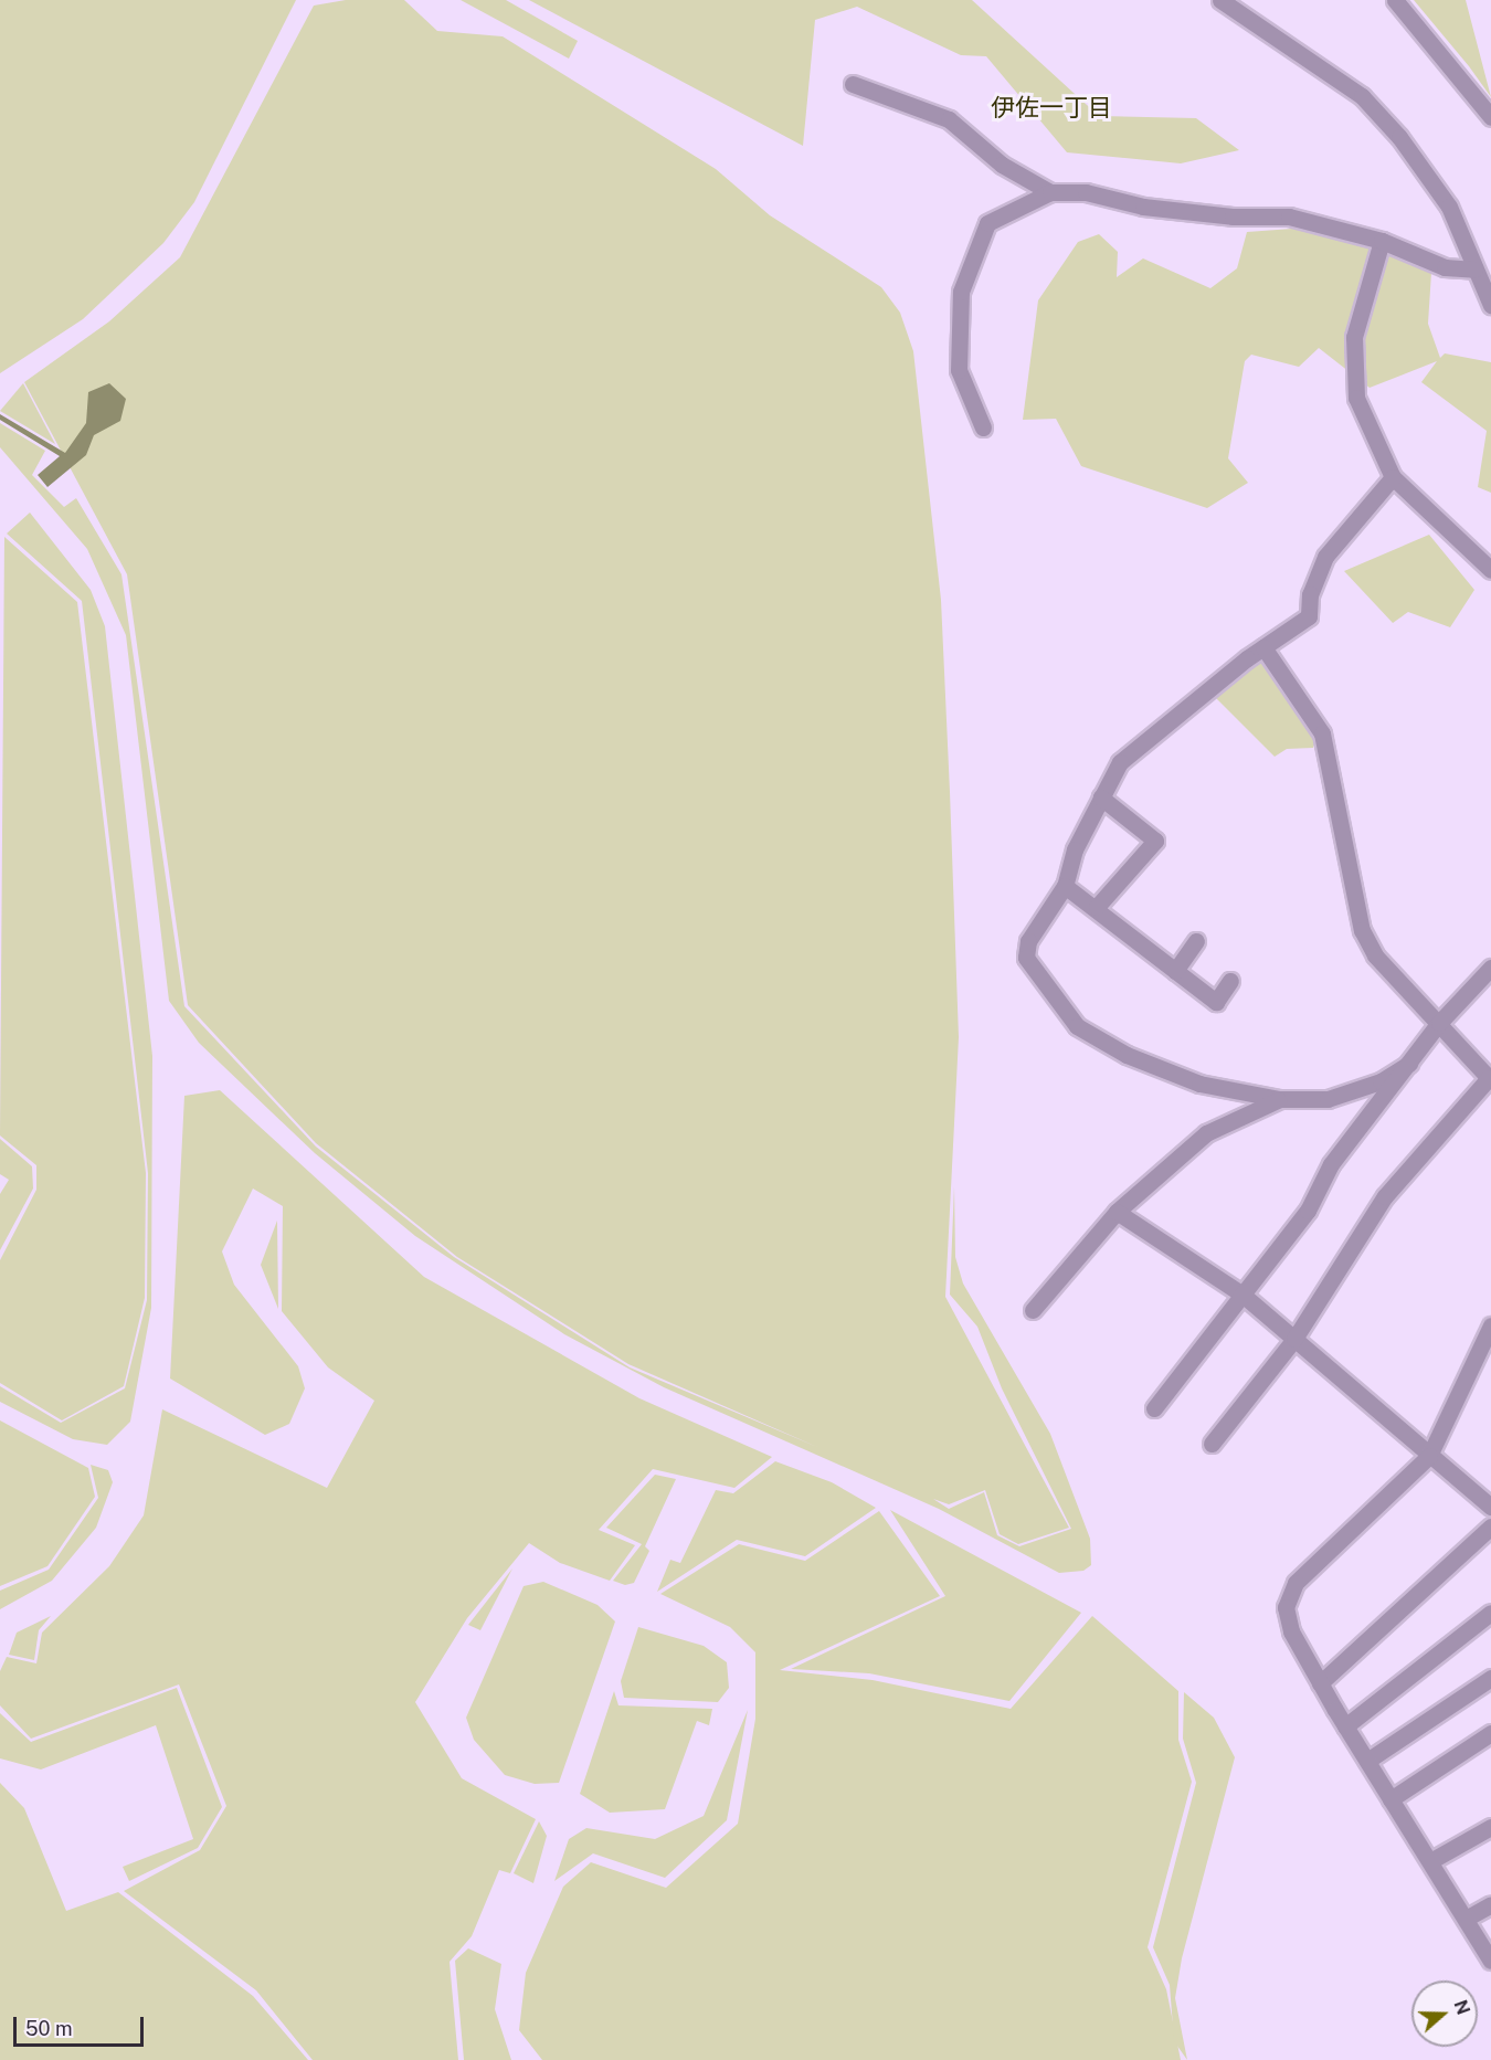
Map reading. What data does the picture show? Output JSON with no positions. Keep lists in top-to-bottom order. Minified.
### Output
{"districts":["伊佐一丁目"],"scale_bar":"50 m","north":"right"}
